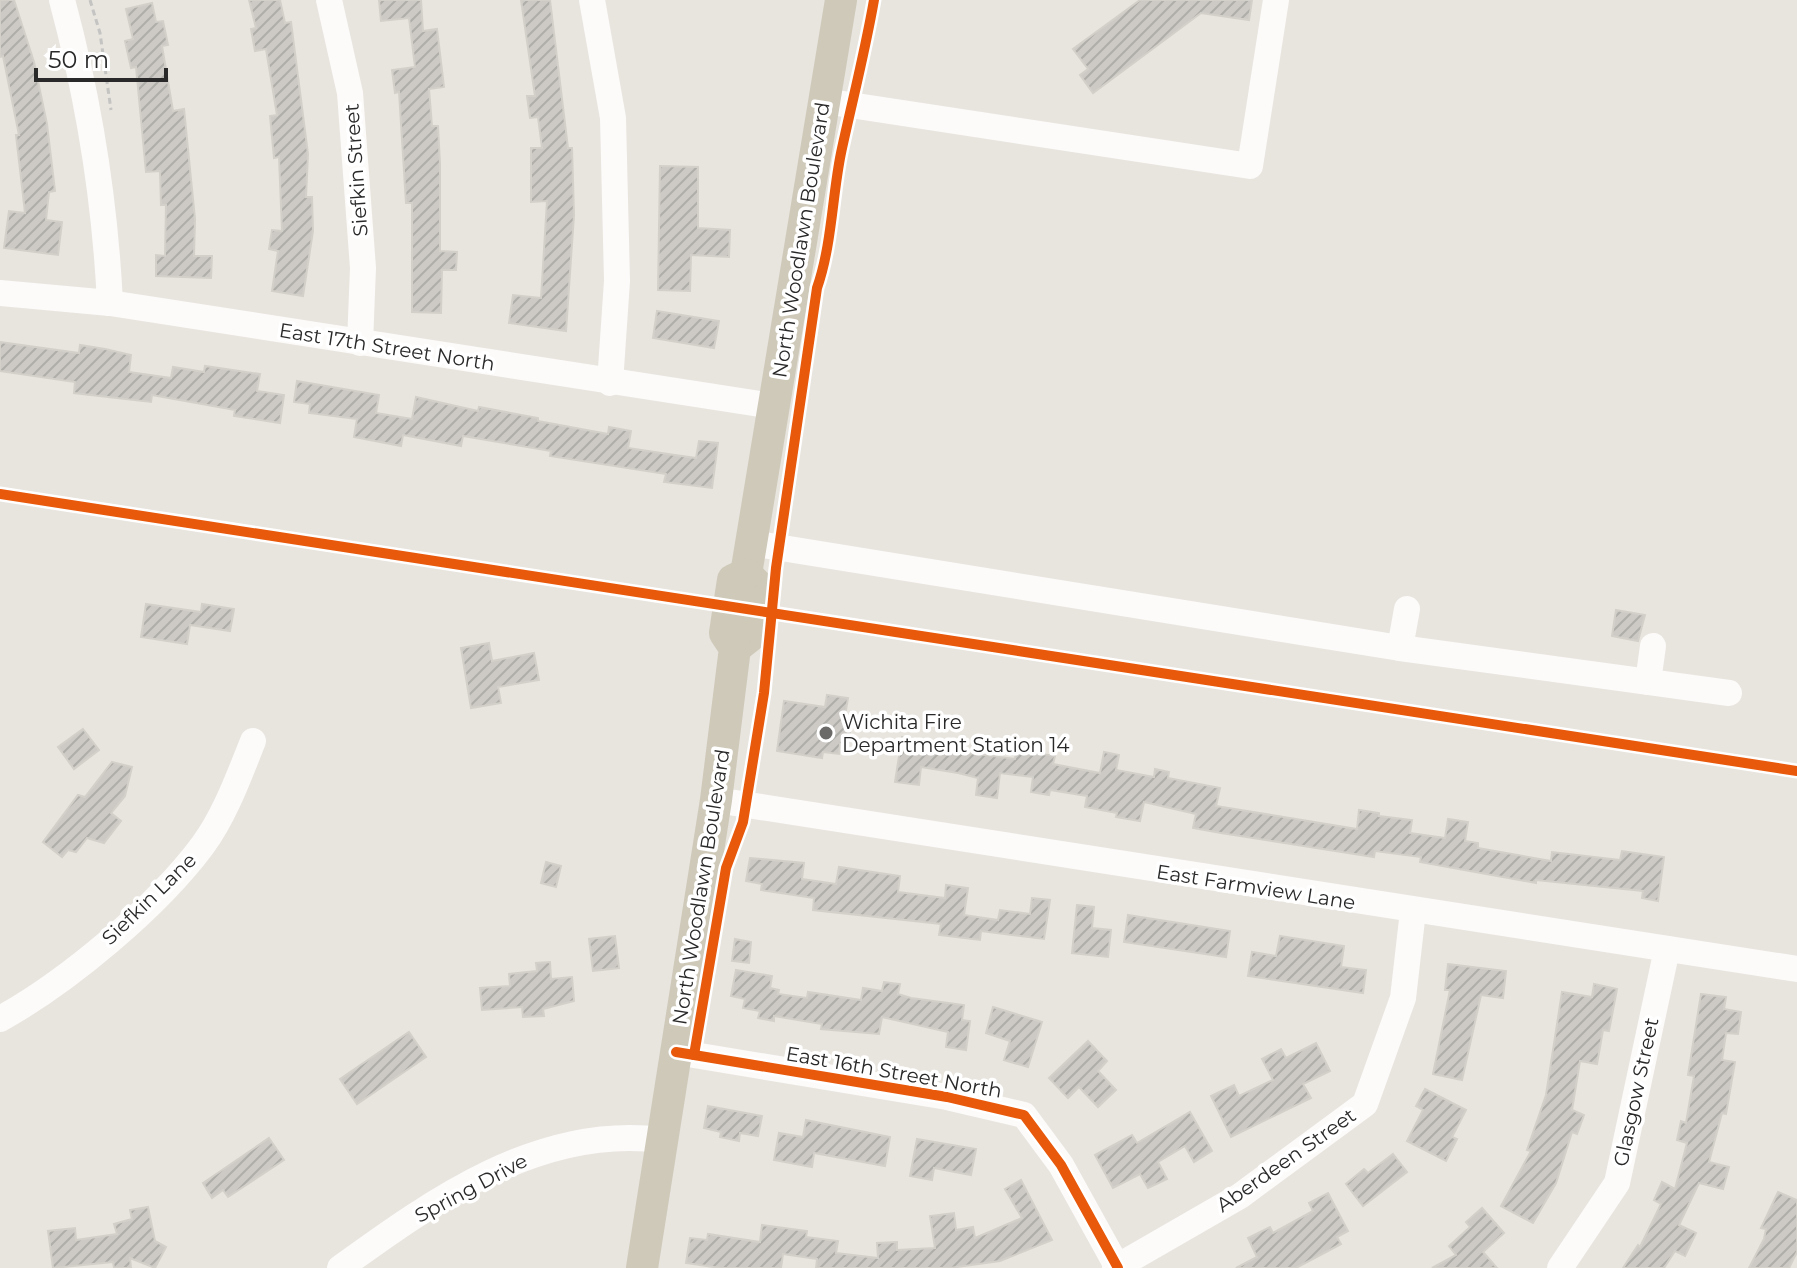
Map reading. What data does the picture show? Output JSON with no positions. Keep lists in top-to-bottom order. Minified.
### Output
{"streets":{"main road":["North Woodlawn Boulevard"],"street":["Siefkin Street","East 17th Street North","East Farmview Lane","Siefkin Lane","East 16th Street North","Glasgow Street","Aberdeen Street","Spring Drive"]},"crossings":[["Siefkin Street","East 17th Street North"],["North Woodlawn Boulevard","East 17th Street North"],["North Woodlawn Boulevard","East Farmview Lane"],["North Woodlawn Boulevard","East 16th Street North"],["North Woodlawn Boulevard","Spring Drive"],["East Farmview Lane","Glasgow Street"],["East Farmview Lane","Aberdeen Street"],["East 16th Street North","Aberdeen Street"]],"places":["Wichita Fire Department Station 14"],"scale_bar":"50 m"}
